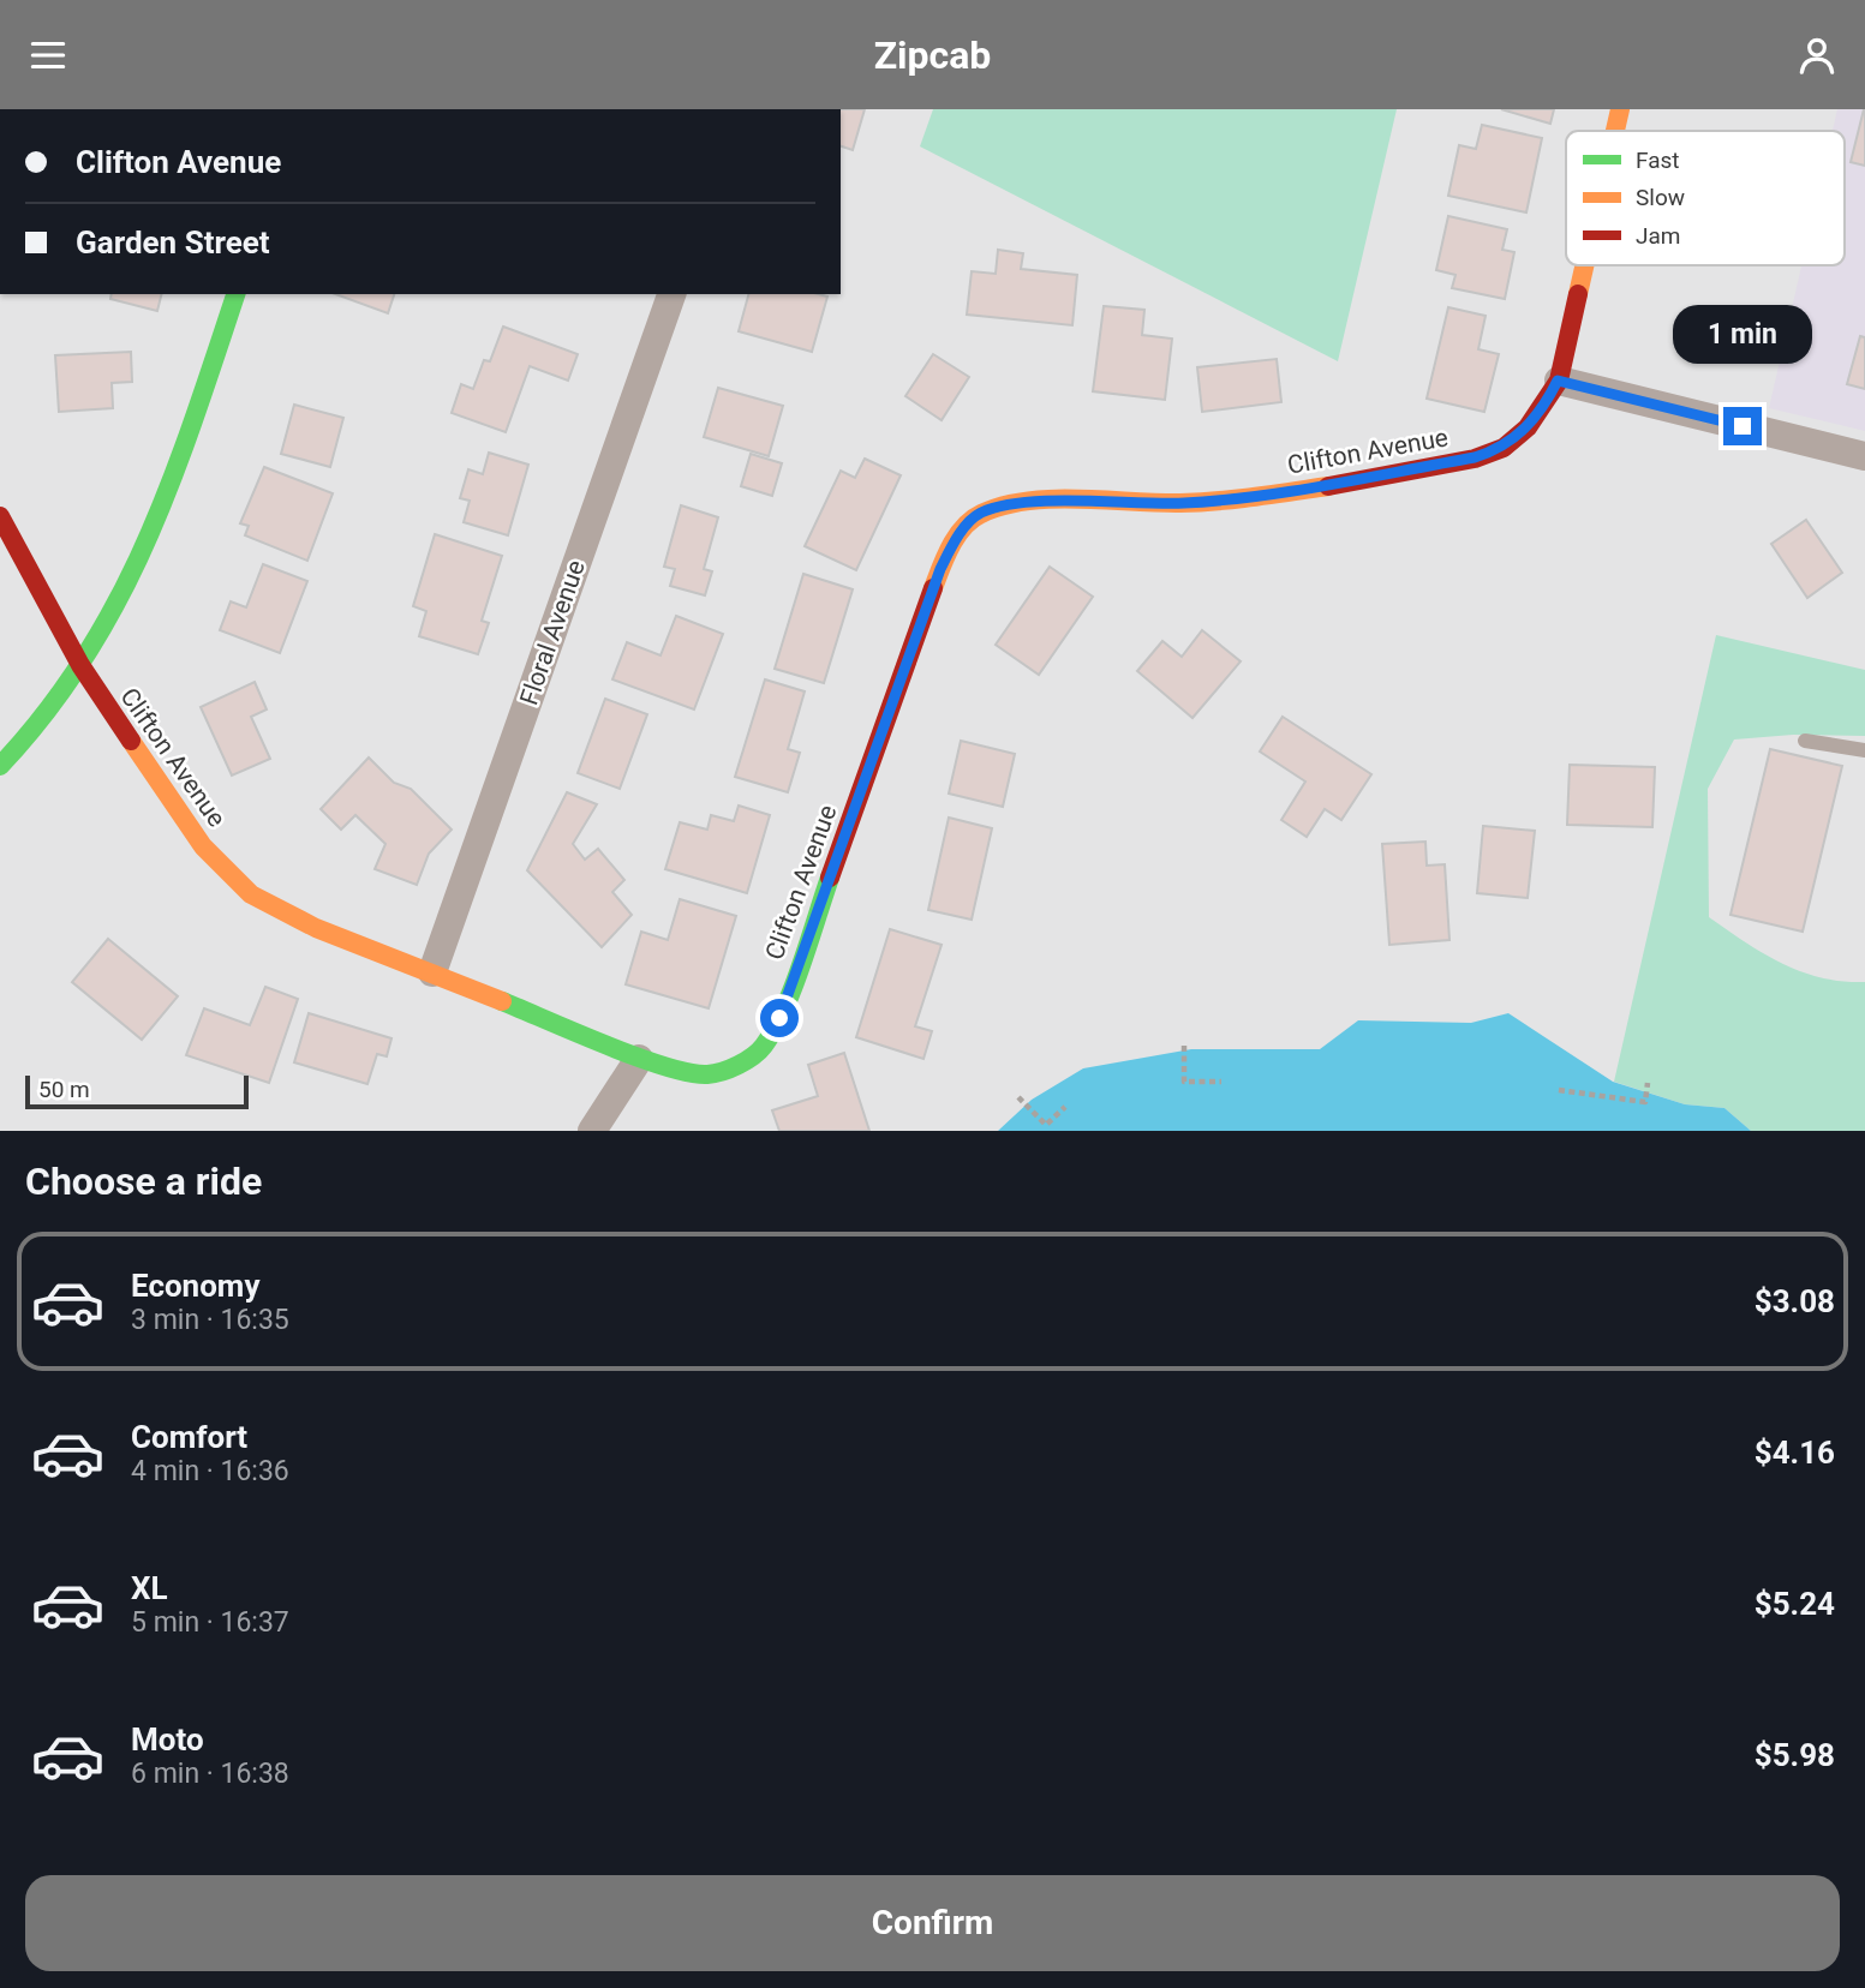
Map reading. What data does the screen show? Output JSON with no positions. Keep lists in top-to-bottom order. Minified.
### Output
{"streets":{"street":["Clifton Avenue","Floral Avenue"]},"crossings":[["Clifton Avenue","Floral Avenue"]],"legend":["Fast","Slow","Jam"],"scale_bar":"50 m","page":{"header":"Zipcab","banner":["Clifton Avenue","Garden Street"],"bubble":"1 min","scale":"50 m","heading":"Choose a ride","list":[{"name":"Economy","note":"3 min · 16:35","value":"$3.08"},{"name":"Comfort","note":"4 min · 16:36","value":"$4.16"},{"name":"XL","note":"5 min · 16:37","value":"$5.24"},{"name":"Moto","note":"6 min · 16:38","value":"$5.98"}],"buttons":"Confirm"}}
